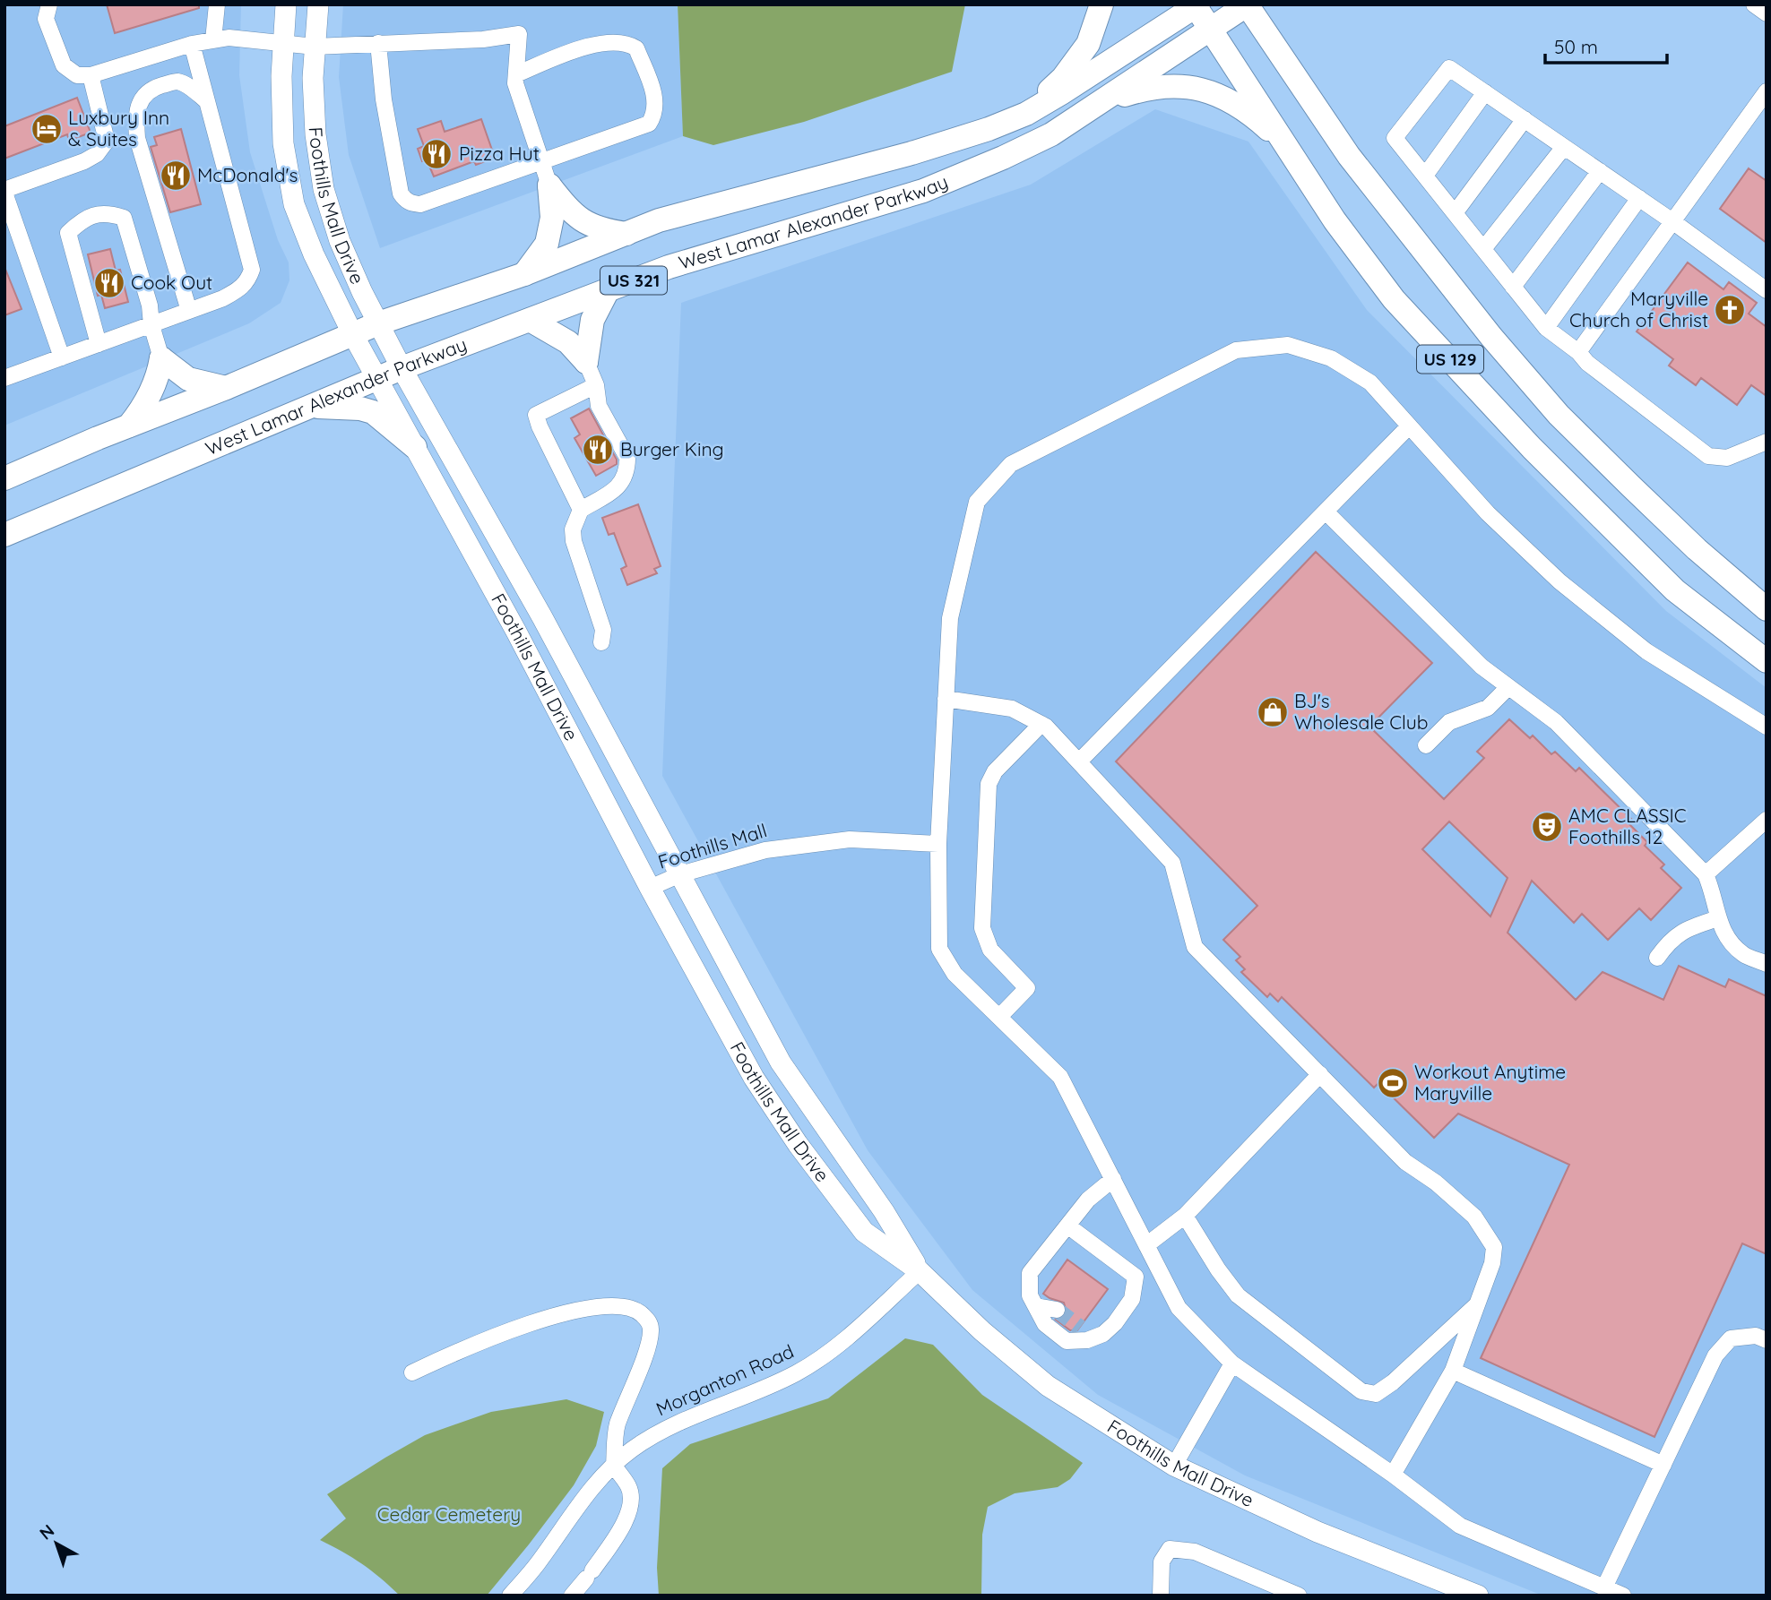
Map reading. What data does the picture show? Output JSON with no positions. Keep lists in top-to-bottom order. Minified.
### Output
{"streets":{"highway":["West Lamar Alexander Parkway","US 321","US 129"],"main road":["Foothills Mall Drive"],"street":["Foothills Mall","Morganton Road"]},"crossings":[["Foothills Mall Drive","West Lamar Alexander Parkway"],["Foothills Mall Drive","Foothills Mall"],["Foothills Mall Drive","Morganton Road"],["West Lamar Alexander Parkway","US 129"]],"parks":["Cedar Cemetery"],"places":{"hotel":["Luxbury Inn & Suites"],"restaurant":["Pizza Hut","McDonald's","Cook Out","Burger King"],"church":["Maryville Church of Christ"],"shop":["BJ's Wholesale Club"],"theatre":["AMC CLASSIC Foothills 12"],"sports":["Workout Anytime Maryville"]},"scale_bar":"50 m","north":"top left"}
